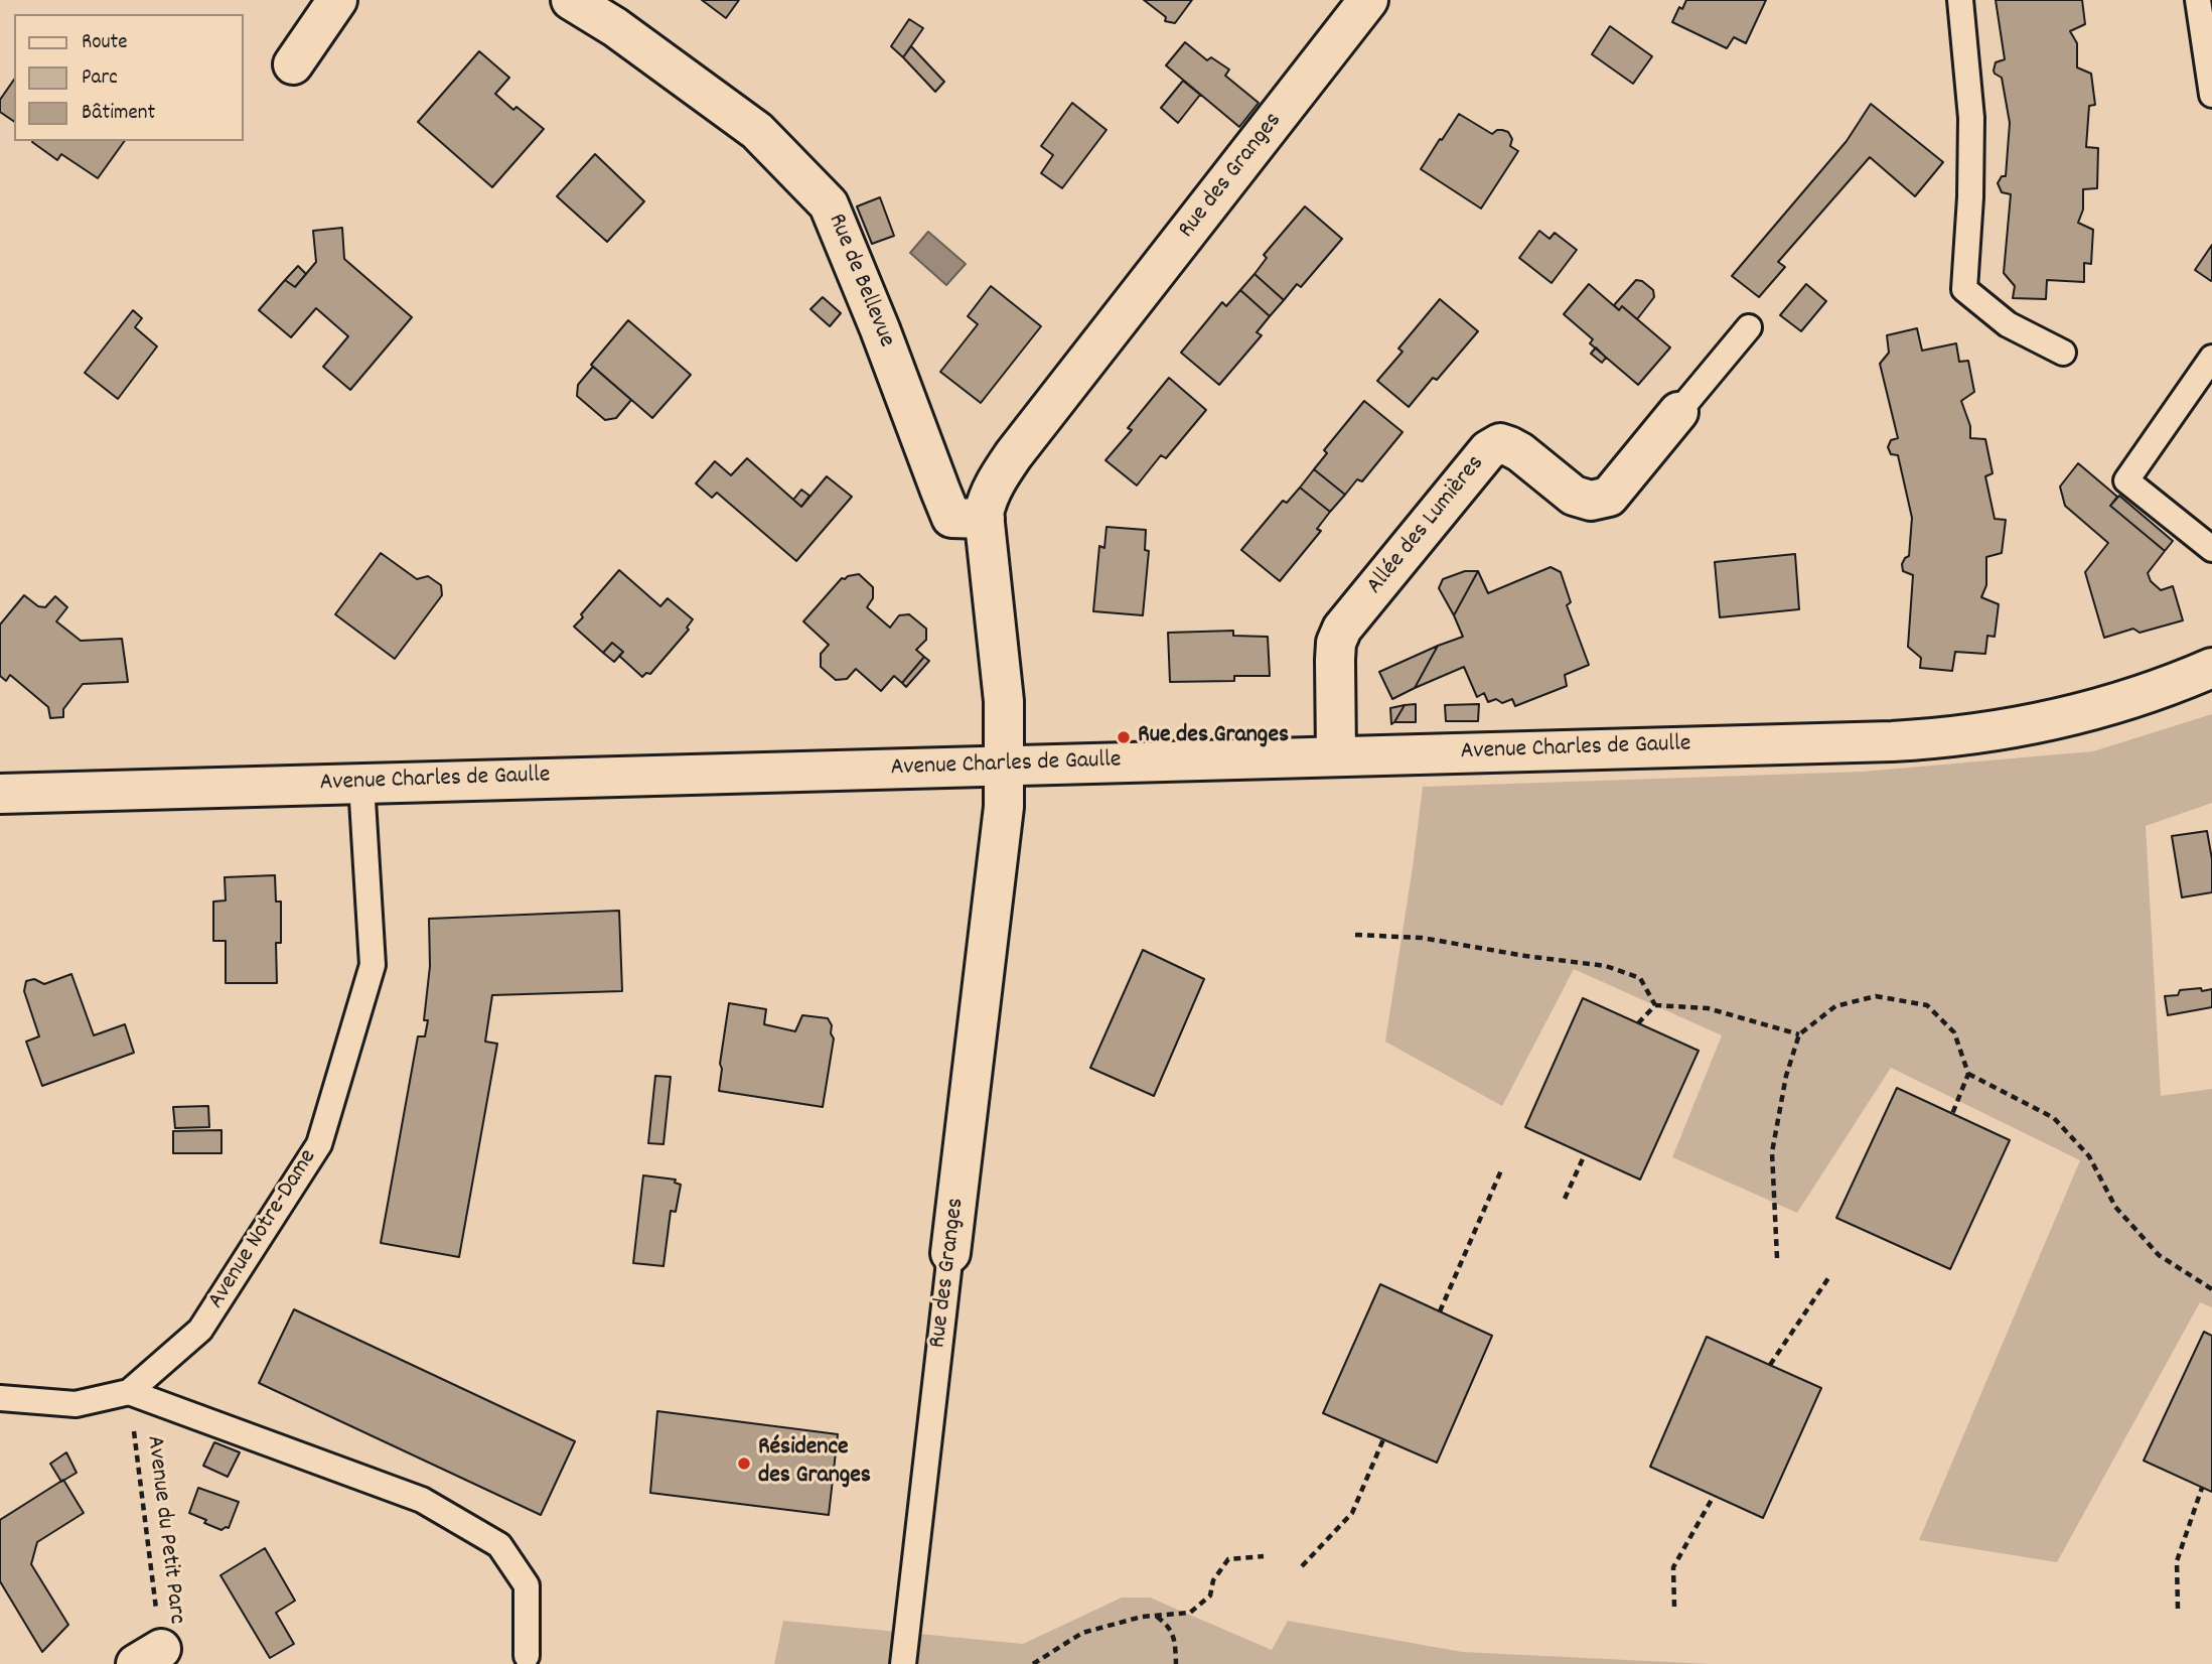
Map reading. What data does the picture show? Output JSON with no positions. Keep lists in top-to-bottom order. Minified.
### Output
{"streets":{"street":["Rue des Granges","Rue de Bellevue","Allée des Lumières","Avenue Charles de Gaulle"],"lane":["Avenue Notre-Dame"],"path":["Avenue du Petit Parc"]},"crossings":[["Rue des Granges","Rue de Bellevue"],["Rue des Granges","Avenue Charles de Gaulle"],["Allée des Lumières","Avenue Charles de Gaulle"],["Avenue Charles de Gaulle","Avenue Notre-Dame"],["Avenue Notre-Dame","Avenue du Petit Parc"]],"places":["Rue des Granges","Résidence des Granges"],"legend":["Route","Parc","Bâtiment"]}
